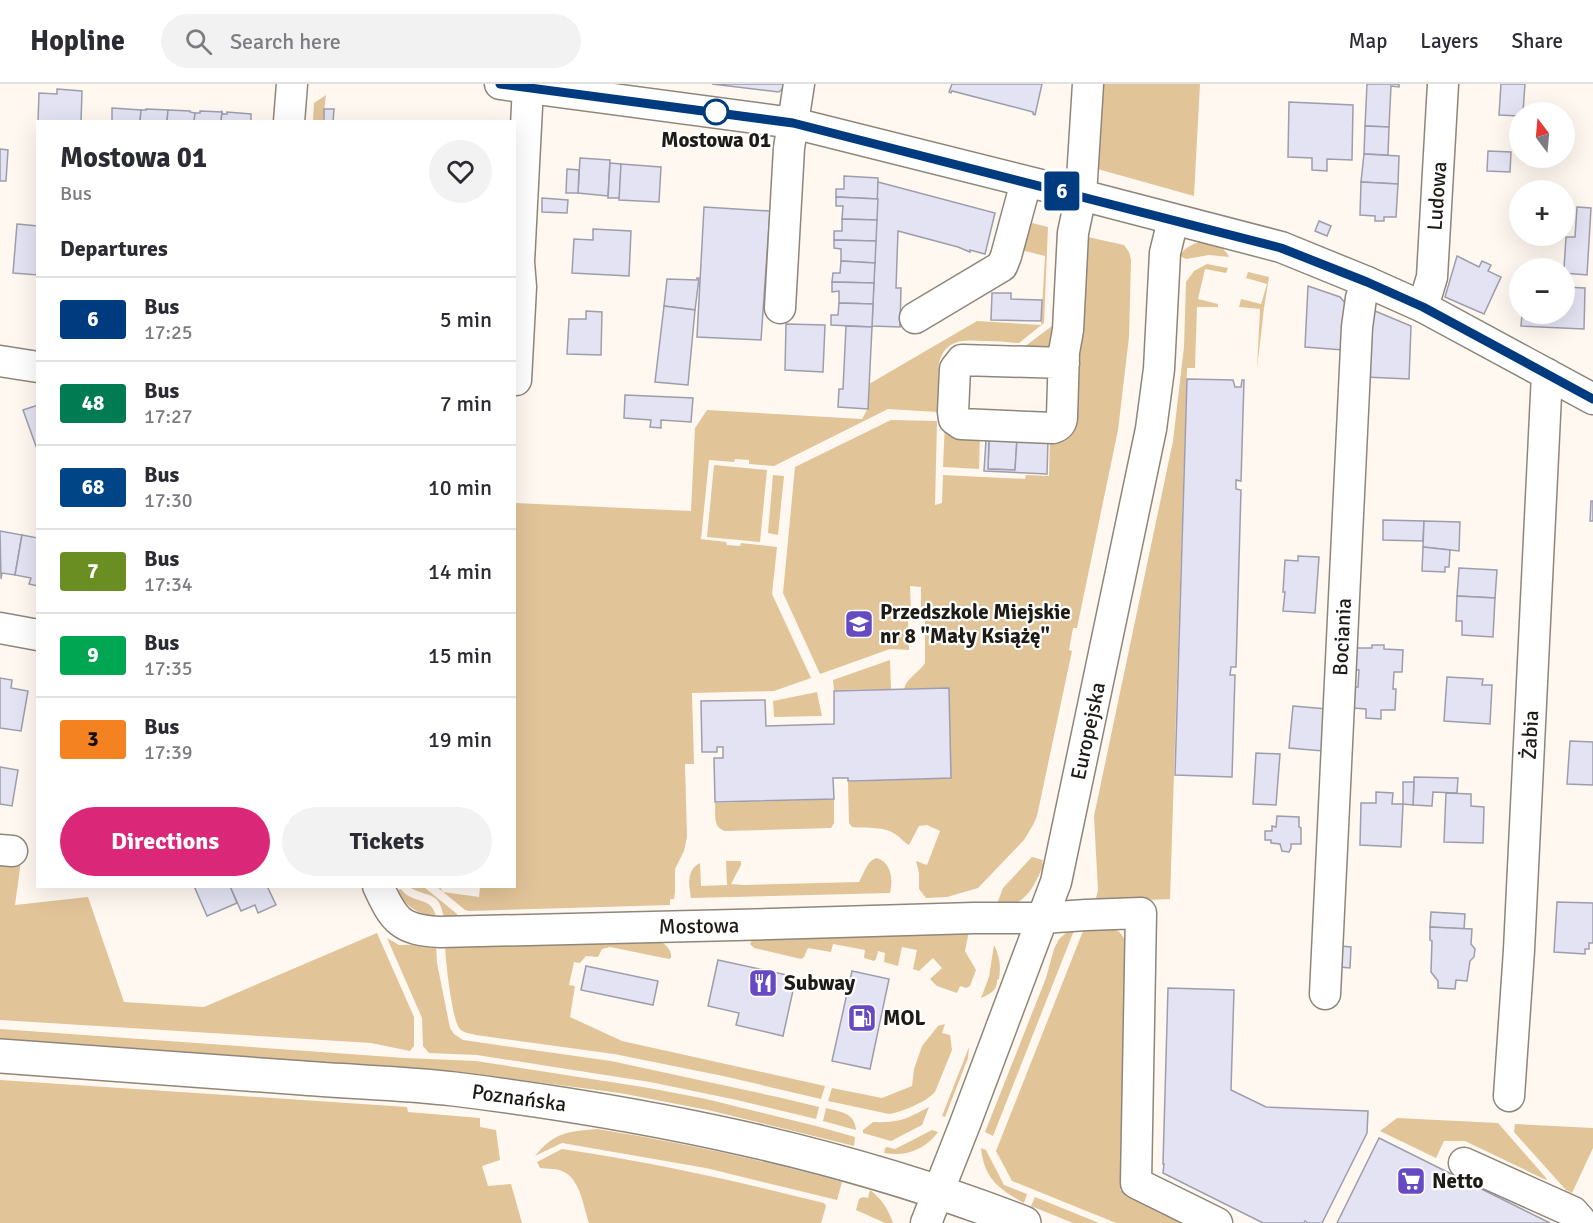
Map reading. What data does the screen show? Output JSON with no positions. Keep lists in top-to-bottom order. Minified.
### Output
{"streets":{"main road":["Poznańska"],"street":["Ludowa","Bociania","Europejska","Żabia","Mostowa"]},"crossings":[["Europejska","Mostowa"],["Europejska","Poznańska"]],"places":{"other":["Mostowa 01"],"school or university":["Przedszkole Miejskie nr 8 \"Mały Książę\""],"restaurant":["Subway"],"fuel station":["MOL"],"supermarket":["Netto"]},"lines":["bus line 6"],"north":"top","page":{"header":"Hopline","search":"Search here","nav":["Map","Layers","Share"],"on_map":"6","map_buttons":["+","−"],"heading":[["Mostowa 01","Bus"],"Departures"],"list":[{"mark":"6","name":"Bus","note":"17:25","value":"5 min"},{"mark":"48","name":"Bus","note":"17:27","value":"7 min"},{"mark":"68","name":"Bus","note":"17:30","value":"10 min"},{"mark":"7","name":"Bus","note":"17:34","value":"14 min"},{"mark":"9","name":"Bus","note":"17:35","value":"15 min"},{"mark":"3","name":"Bus","note":"17:39","value":"19 min"}],"buttons":["Directions","Tickets"]}}
